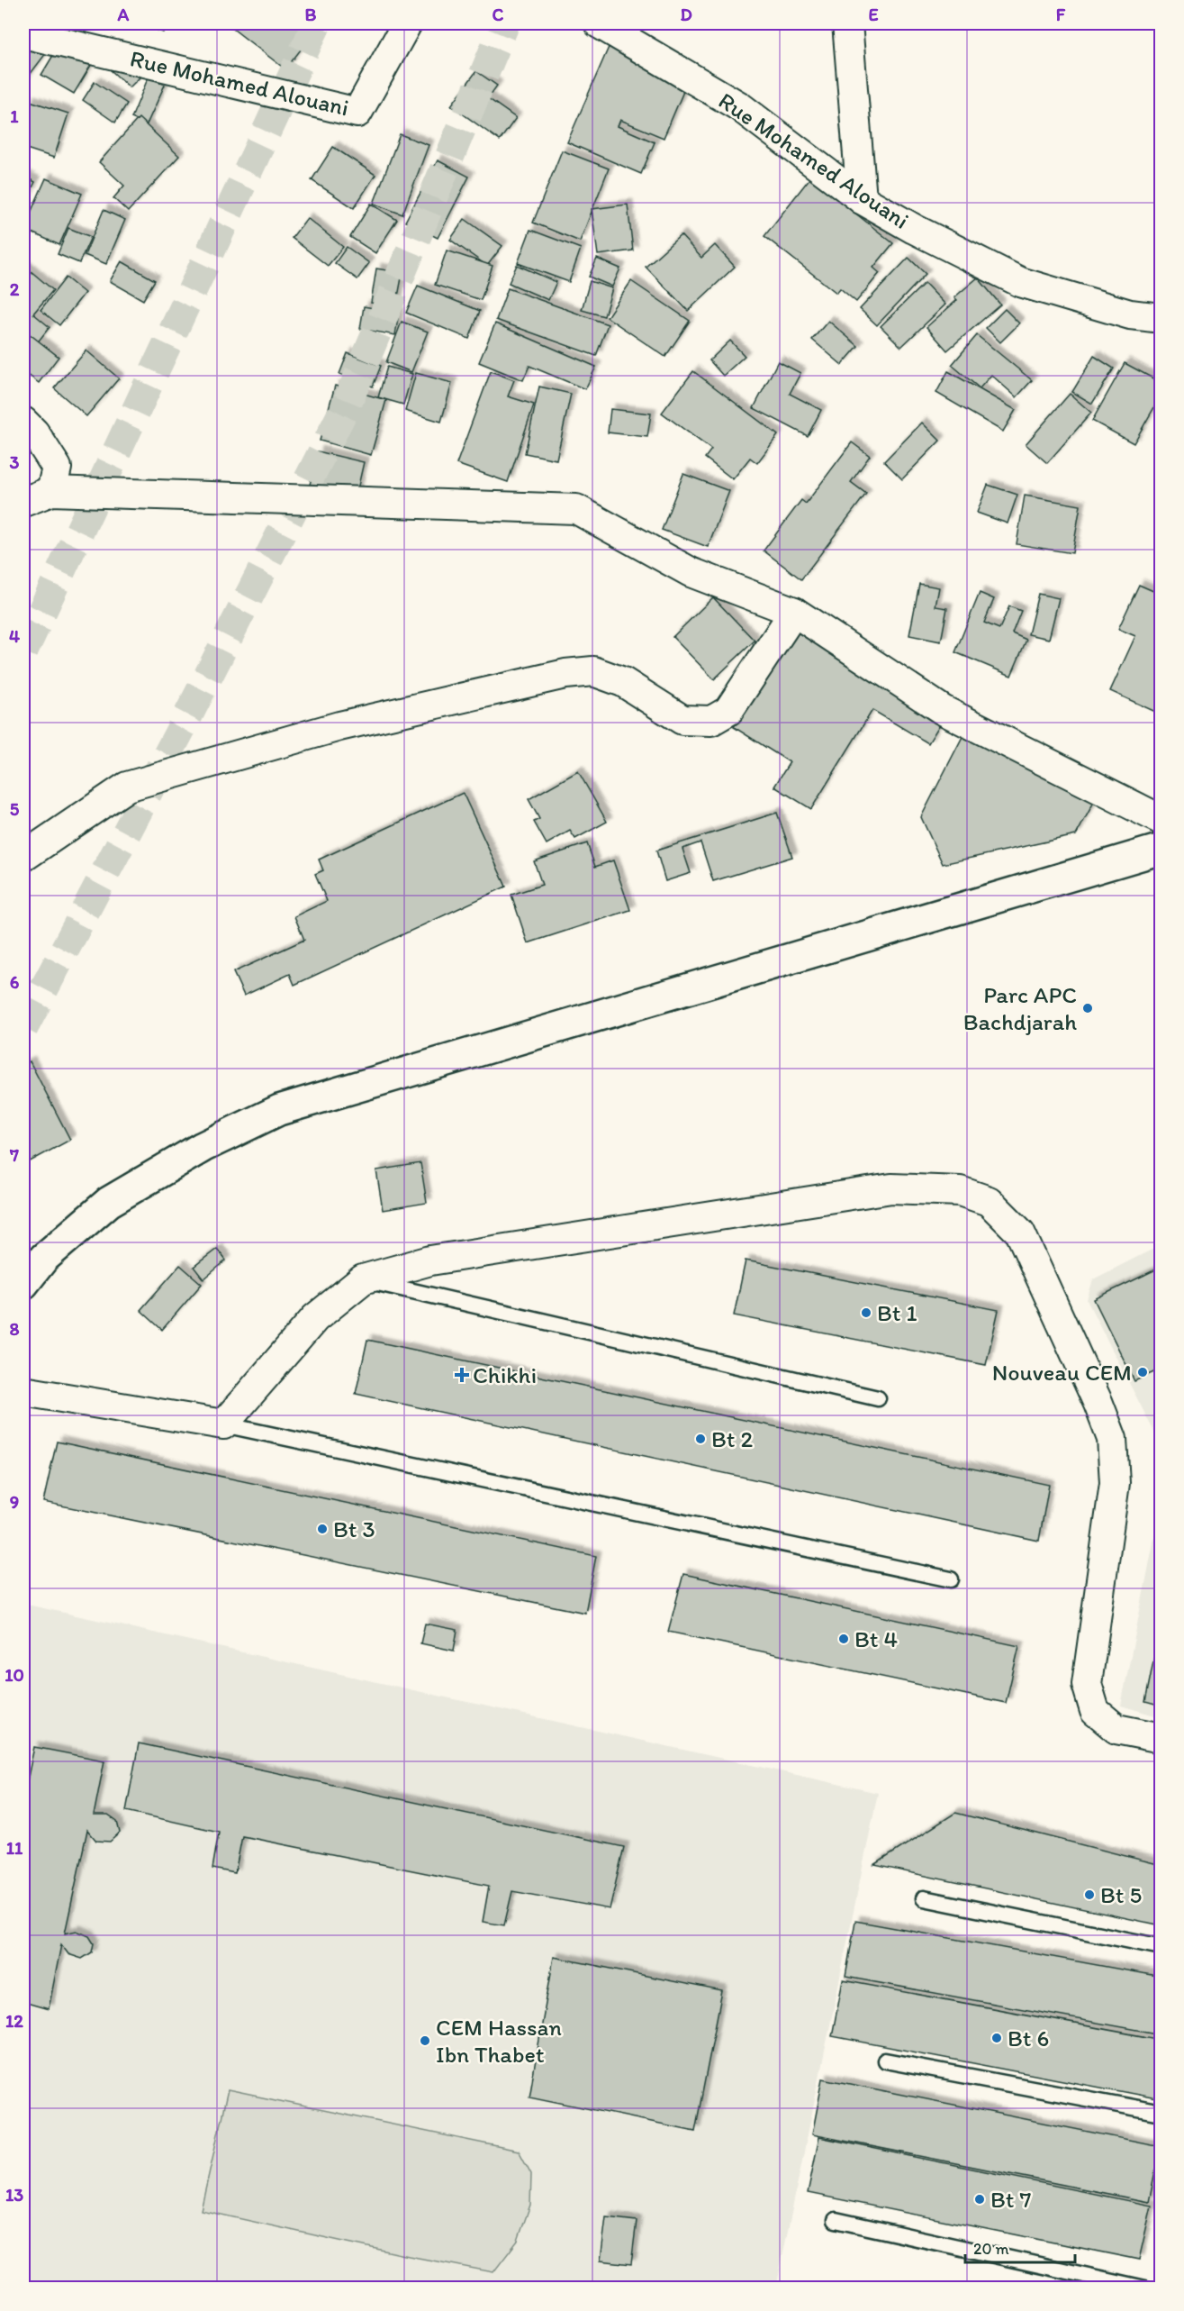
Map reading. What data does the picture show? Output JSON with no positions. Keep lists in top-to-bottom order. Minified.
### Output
{"streets":{"street":["Rue Mohamed Alouani"]},"places":{"other":["Parc APC Bachdjarah","Bt 1","Nouveau CEM","Bt 2","Bt 3","Bt 4","Bt 5","Bt 6","CEM Hassan Ibn Thabet","Bt 7"],"health":["Chikhi"]},"scale_bar":"20 m","grid":{"columns":["A","B","C","D","E","F"],"rows":["1","2","3","4","5","6","7","8","9","10","11","12","13"]}}
